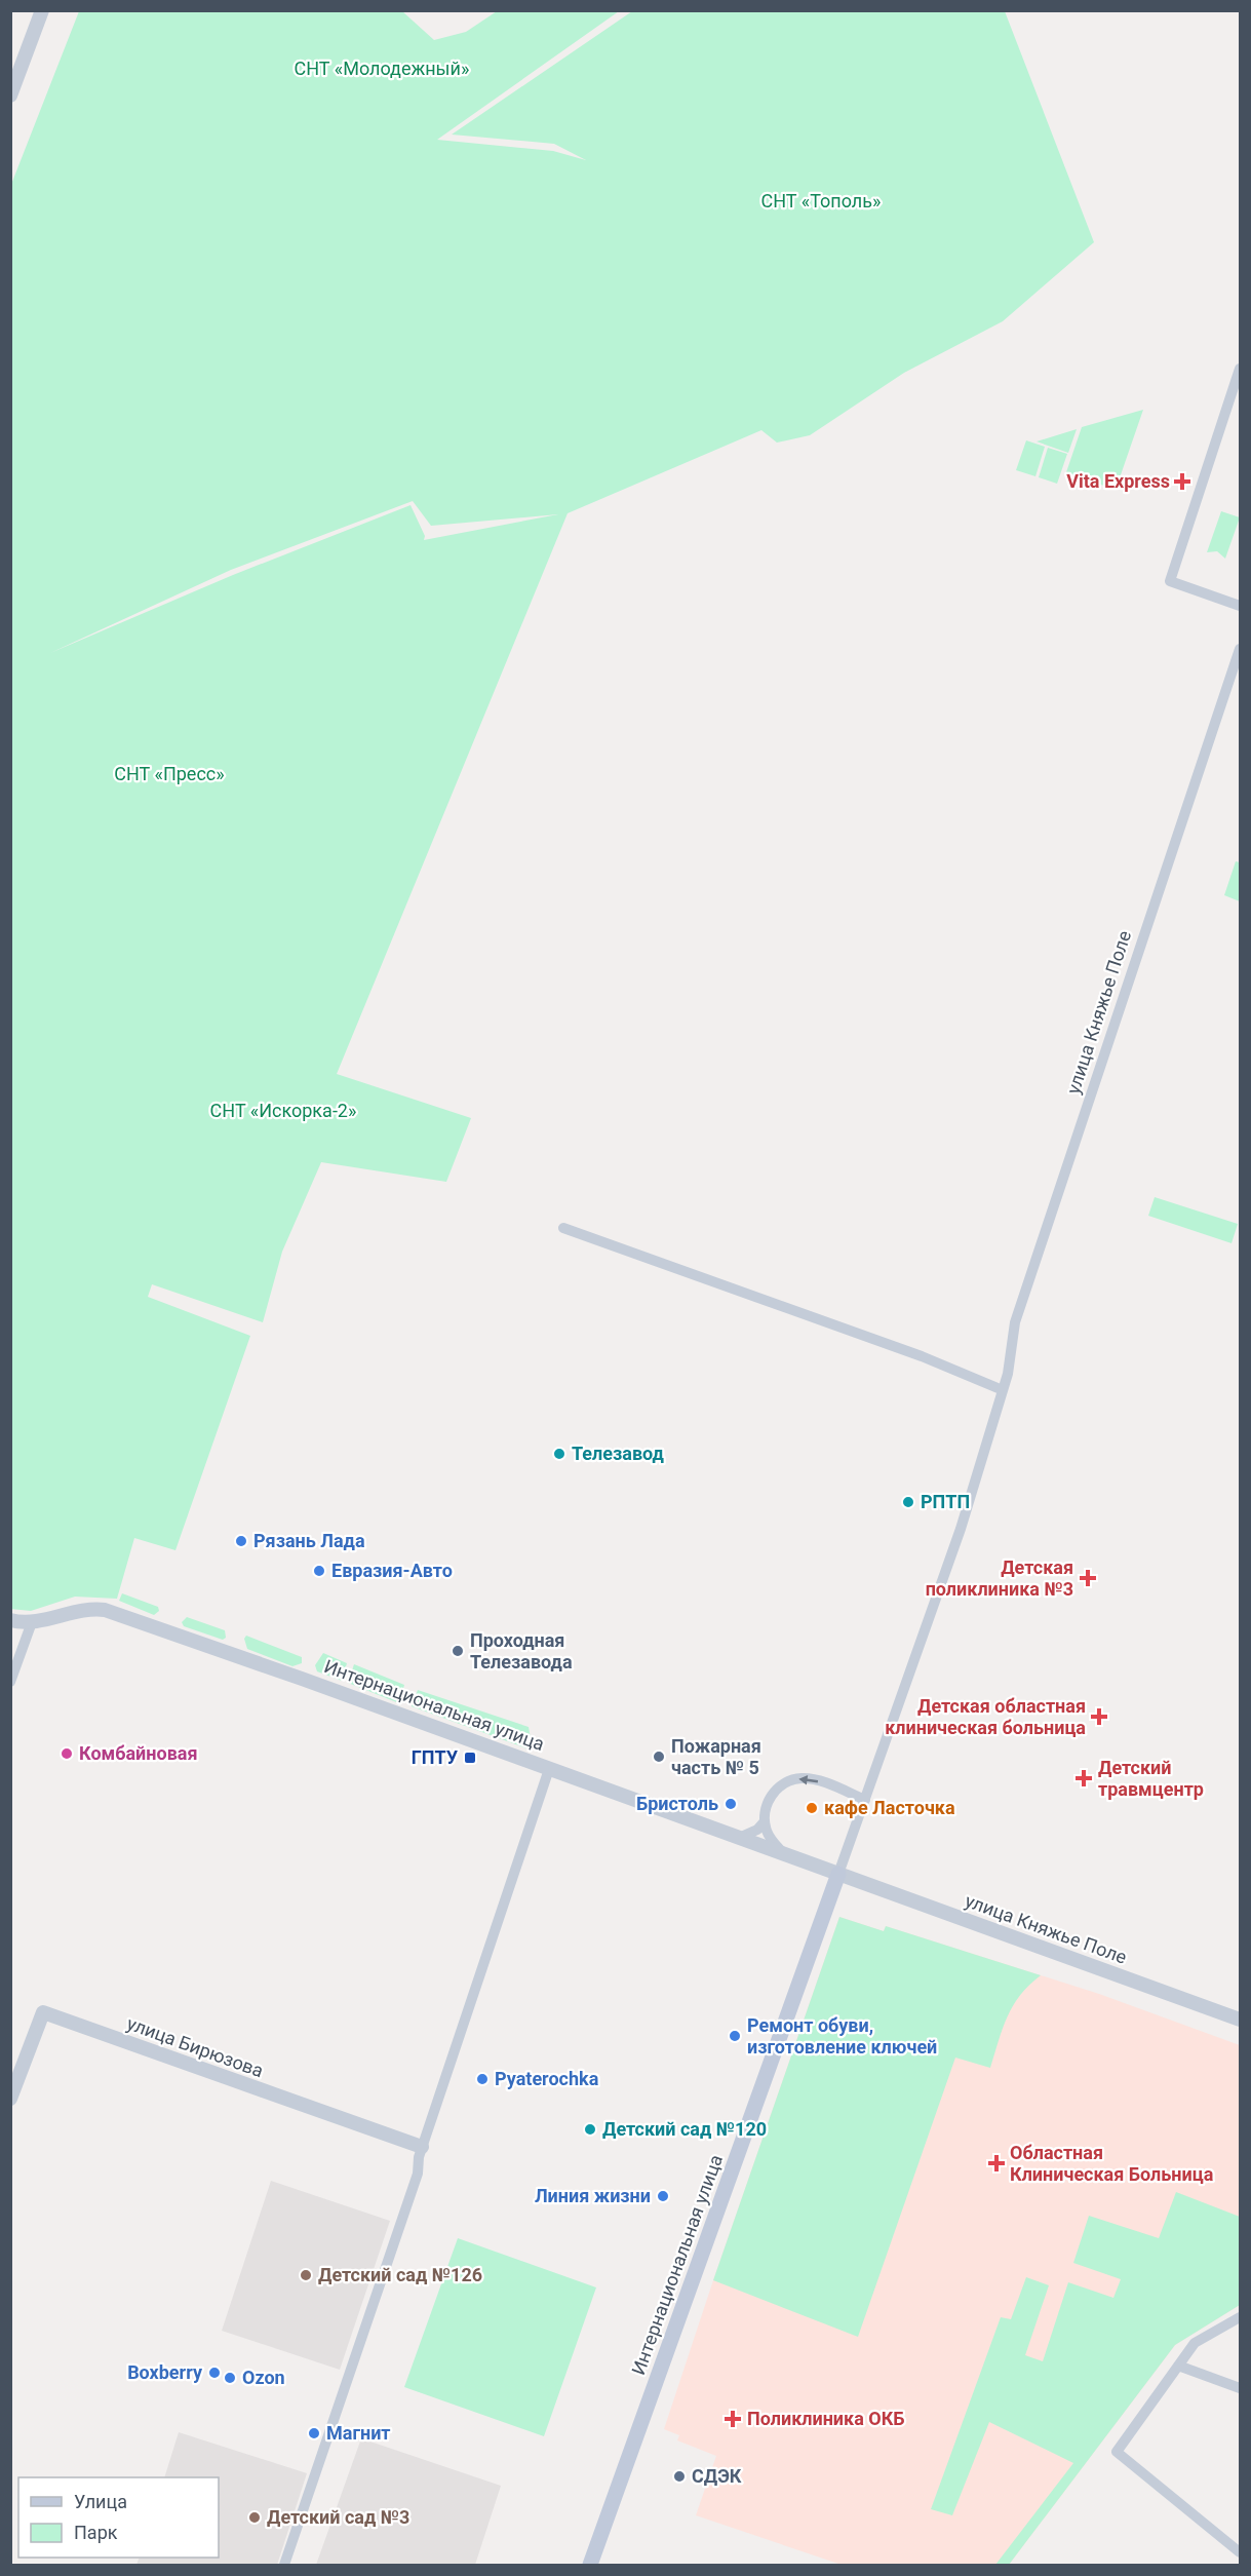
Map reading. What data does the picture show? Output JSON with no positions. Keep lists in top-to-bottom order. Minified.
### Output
{"streets":{"main road":["Интернациональная улица"],"street":["улица Княжье Поле","улица Бирюзова"]},"crossings":[["улица Княжье Поле","Интернациональная улица"]],"parks":["СНТ «Молодежный»","СНТ «Тополь»","СНТ «Пресс»","СНТ «Искорка-2»"],"places":{"health":["Vita Express","Детская поликлиника №3","Детская областная клиническая больница","Детский травмцентр","Областная Клиническая Больница","Поликлиника ОКБ"],"other":["Телезавод","РПТП","Рязань Лада","Евразия-Авто","Проходная Телезавода","Комбайновая","Пожарная часть № 5","Бристоль","кафе Ласточка","Ремонт обуви, изготовление ключей","Pyaterochka","Детский сад №120","Линия жизни","Детский сад №126","Boxberry","Ozon","Магнит","СДЭК","Детский сад №3"],"transit":["ГПТУ"]},"legend":["Улица","Парк"]}
